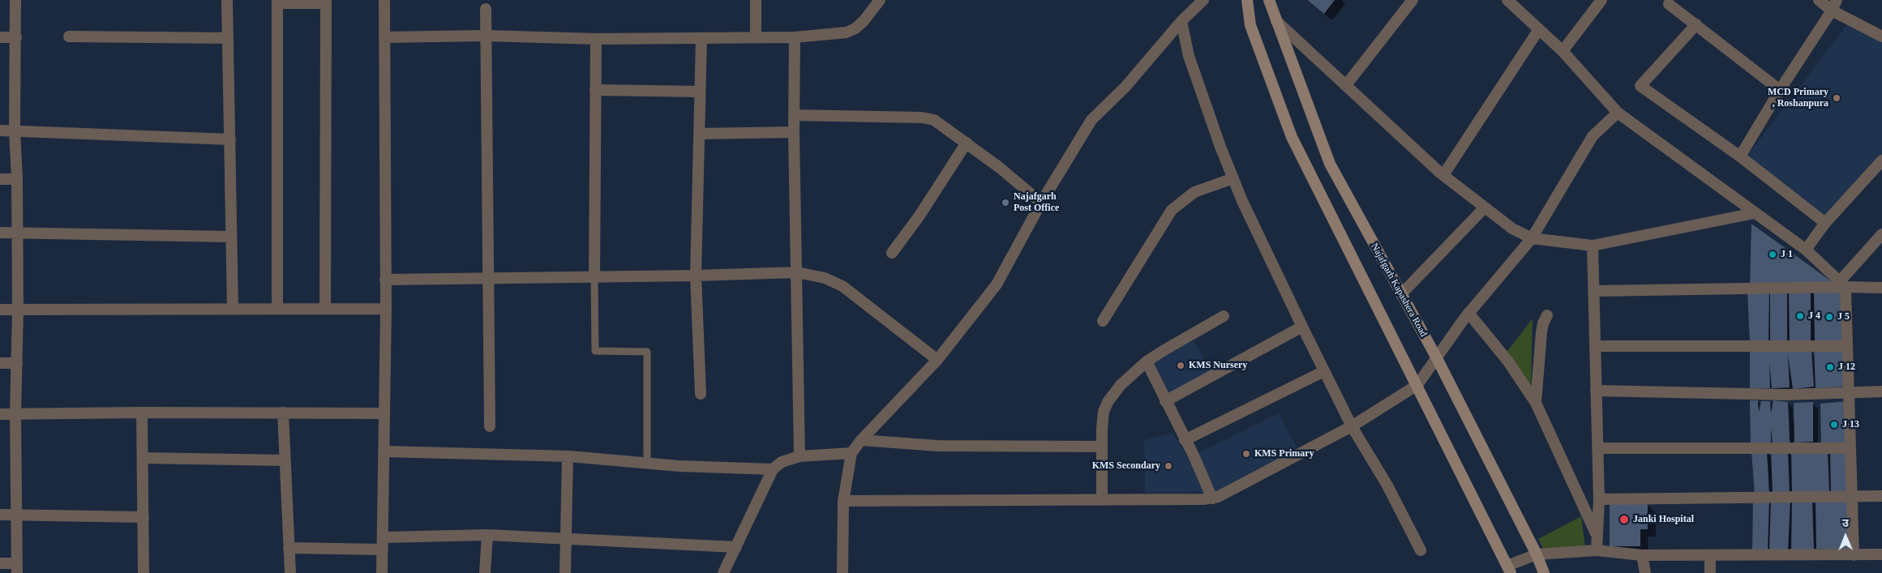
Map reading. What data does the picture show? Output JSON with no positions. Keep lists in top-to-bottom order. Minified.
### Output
{"streets":{"main road":["Najafgarh Kapashera Road"]},"places":["MCD Primary , Roshanpura","Najafgarh Post Office","J 1","J 4","J 5","KMS Nursery","J 12","J 13","KMS Primary","KMS Secondary","Janki Hospital"],"north":"top"}
